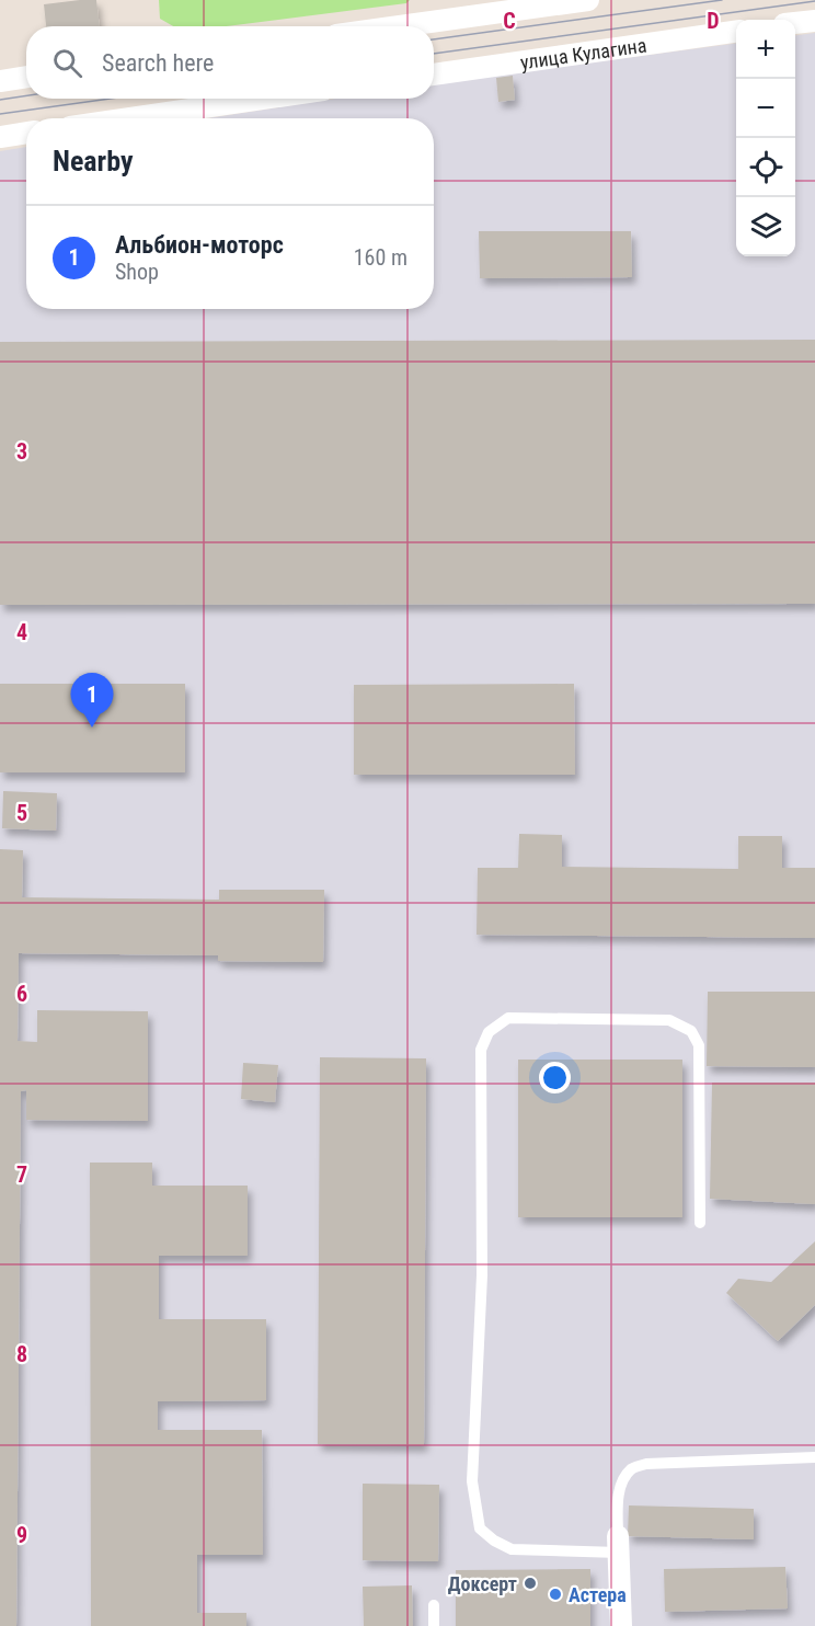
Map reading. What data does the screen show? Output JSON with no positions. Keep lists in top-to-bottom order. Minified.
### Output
{"streets":{"street":["улица Кулагина"]},"places":["Доксерт","Астера"],"page":{"map_buttons":["+","−"],"search":"Search here","heading":"Nearby","list":[{"mark":"1","name":"Альбион-моторс","note":"Shop","value":"160 m"}],"pins":"1"},"grid":{"columns":["C","D"],"rows":["3","4","5","6","7","8","9"]}}
